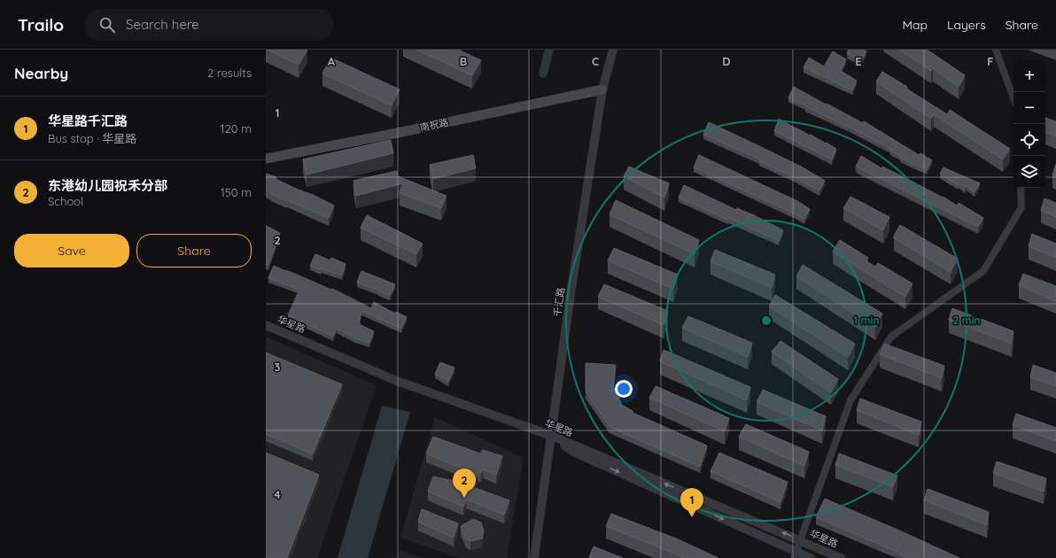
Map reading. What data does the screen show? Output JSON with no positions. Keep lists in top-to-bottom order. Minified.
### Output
{"streets":{"main road":["南祝路"],"street":["千汇路","华星路"]},"crossings":[["南祝路","千汇路"],["千汇路","华星路"]],"page":{"header":"Trailo","search":"Search here","nav":["Map","Layers","Share"],"heading":["Nearby","2 results"],"map_buttons":["+","−"],"list":[{"mark":"1","name":"华星路千汇路","note":"Bus stop · 华星路","value":"120 m"},{"mark":"2","name":"东港幼儿园祝禾分部","note":"School","value":"150 m"}],"buttons":["Save","Share"],"pins":["2","1"]},"grid":{"columns":["A","B","C","D","E","F"],"rows":["1","2","3","4"]},"rings":["1 min","2 min"]}
